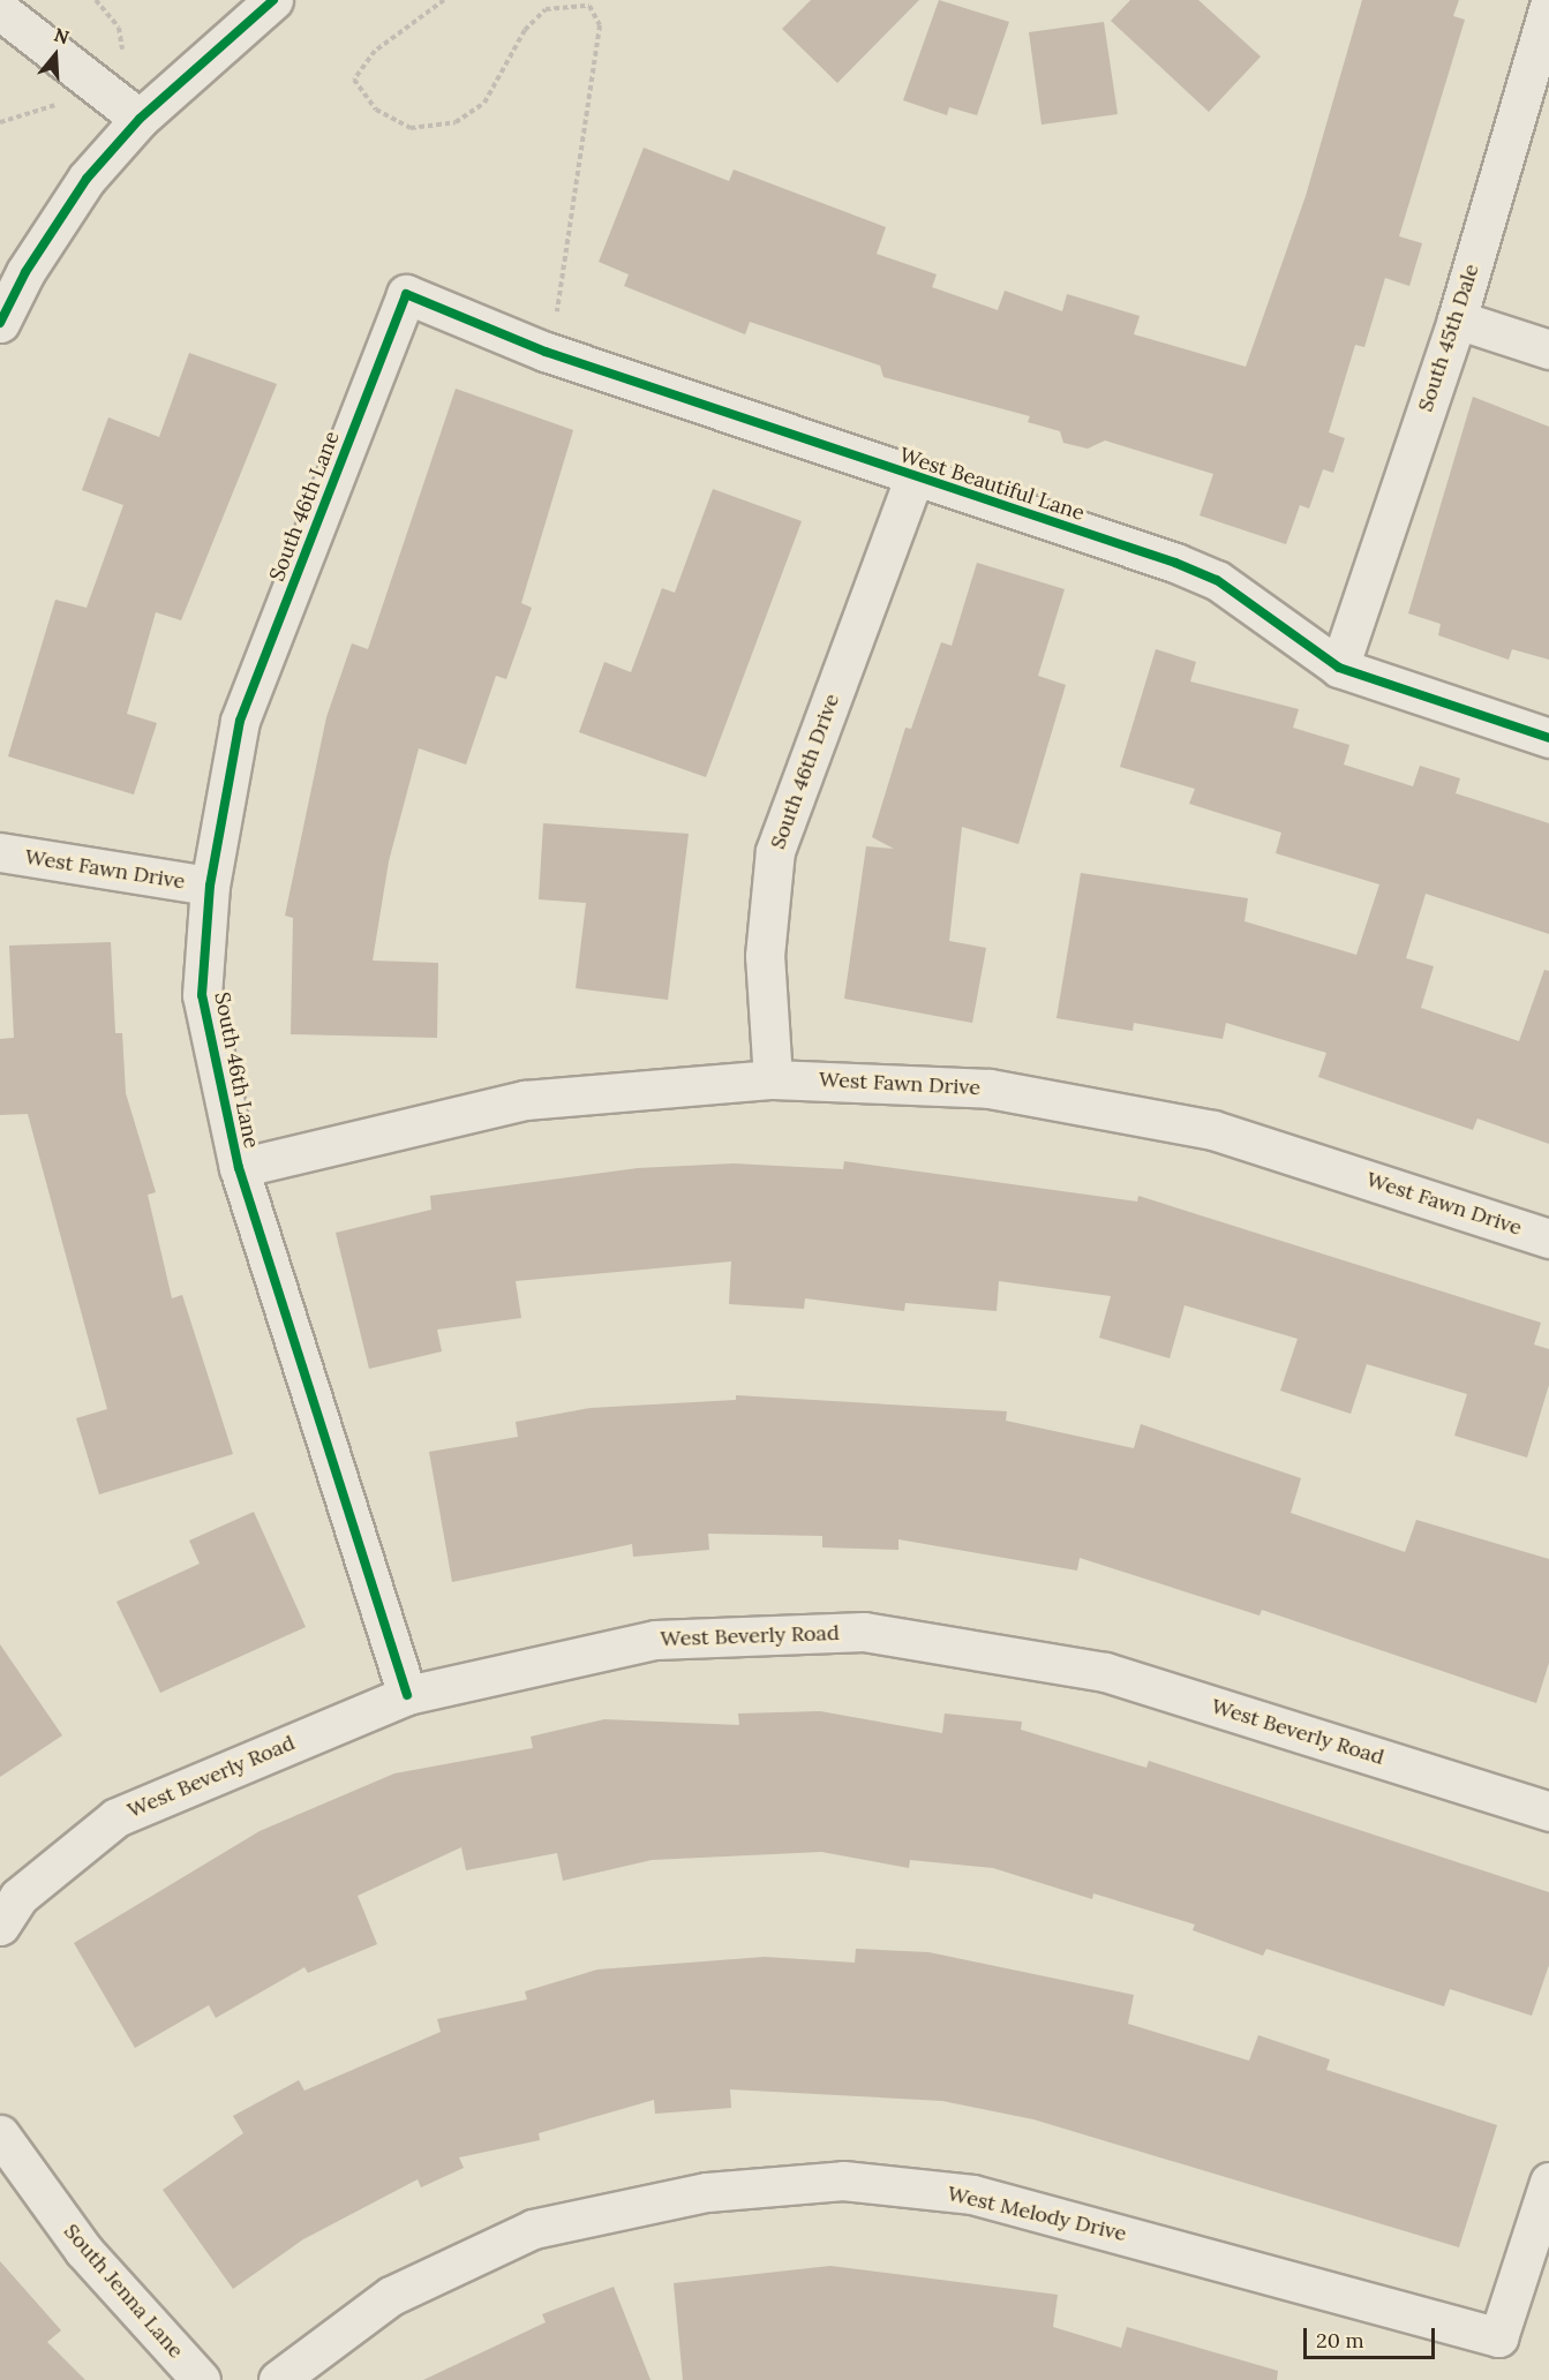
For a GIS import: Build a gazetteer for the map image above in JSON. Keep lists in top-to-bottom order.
{
  "streets": {
    "street": [
      "South 45th Dale",
      "West Beautiful Lane",
      "South 46th Lane",
      "South 46th Drive",
      "West Fawn Drive",
      "West Beverly Road",
      "West Melody Drive",
      "South Jenna Lane"
    ]
  },
  "crossings": [
    ["South 45th Dale", "West Beautiful Lane"],
    ["West Beautiful Lane", "South 46th Lane"],
    ["West Beautiful Lane", "South 46th Drive"],
    ["South 46th Lane", "West Fawn Drive"],
    ["South 46th Lane", "West Beverly Road"],
    ["South 46th Drive", "West Fawn Drive"]
  ],
  "scale_bar": "20 m",
  "north": "top"
}
